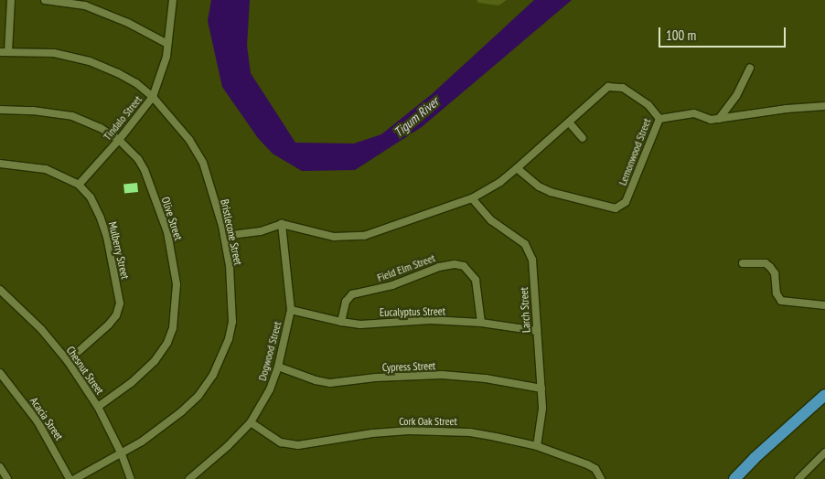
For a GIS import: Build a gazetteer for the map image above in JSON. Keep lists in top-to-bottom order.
{
  "streets": {
    "street": [
      "Tindalo Street",
      "Lemonwood Street",
      "Olive Street",
      "Bristlecone Street",
      "Mulberry Street",
      "Field Elm Street",
      "Larch Street",
      "Eucalyptus Street",
      "Dogwood Street",
      "Cypress Street",
      "Chesnut Street",
      "Acacia Street",
      "Cork Oak Street"
    ]
  },
  "crossings": [
    ["Tindalo Street", "Olive Street"],
    ["Tindalo Street", "Bristlecone Street"],
    ["Tindalo Street", "Mulberry Street"],
    ["Lemonwood Street", "Larch Street"],
    ["Lemonwood Street", "Dogwood Street"],
    ["Olive Street", "Chesnut Street"],
    ["Bristlecone Street", "Chesnut Street"],
    ["Mulberry Street", "Chesnut Street"],
    ["Field Elm Street", "Eucalyptus Street"],
    ["Larch Street", "Eucalyptus Street"],
    ["Larch Street", "Cypress Street"],
    ["Larch Street", "Cork Oak Street"],
    ["Eucalyptus Street", "Dogwood Street"],
    ["Dogwood Street", "Cypress Street"],
    ["Dogwood Street", "Cork Oak Street"]
  ],
  "water": ["Tigum River"],
  "scale_bar": "100 m"
}
